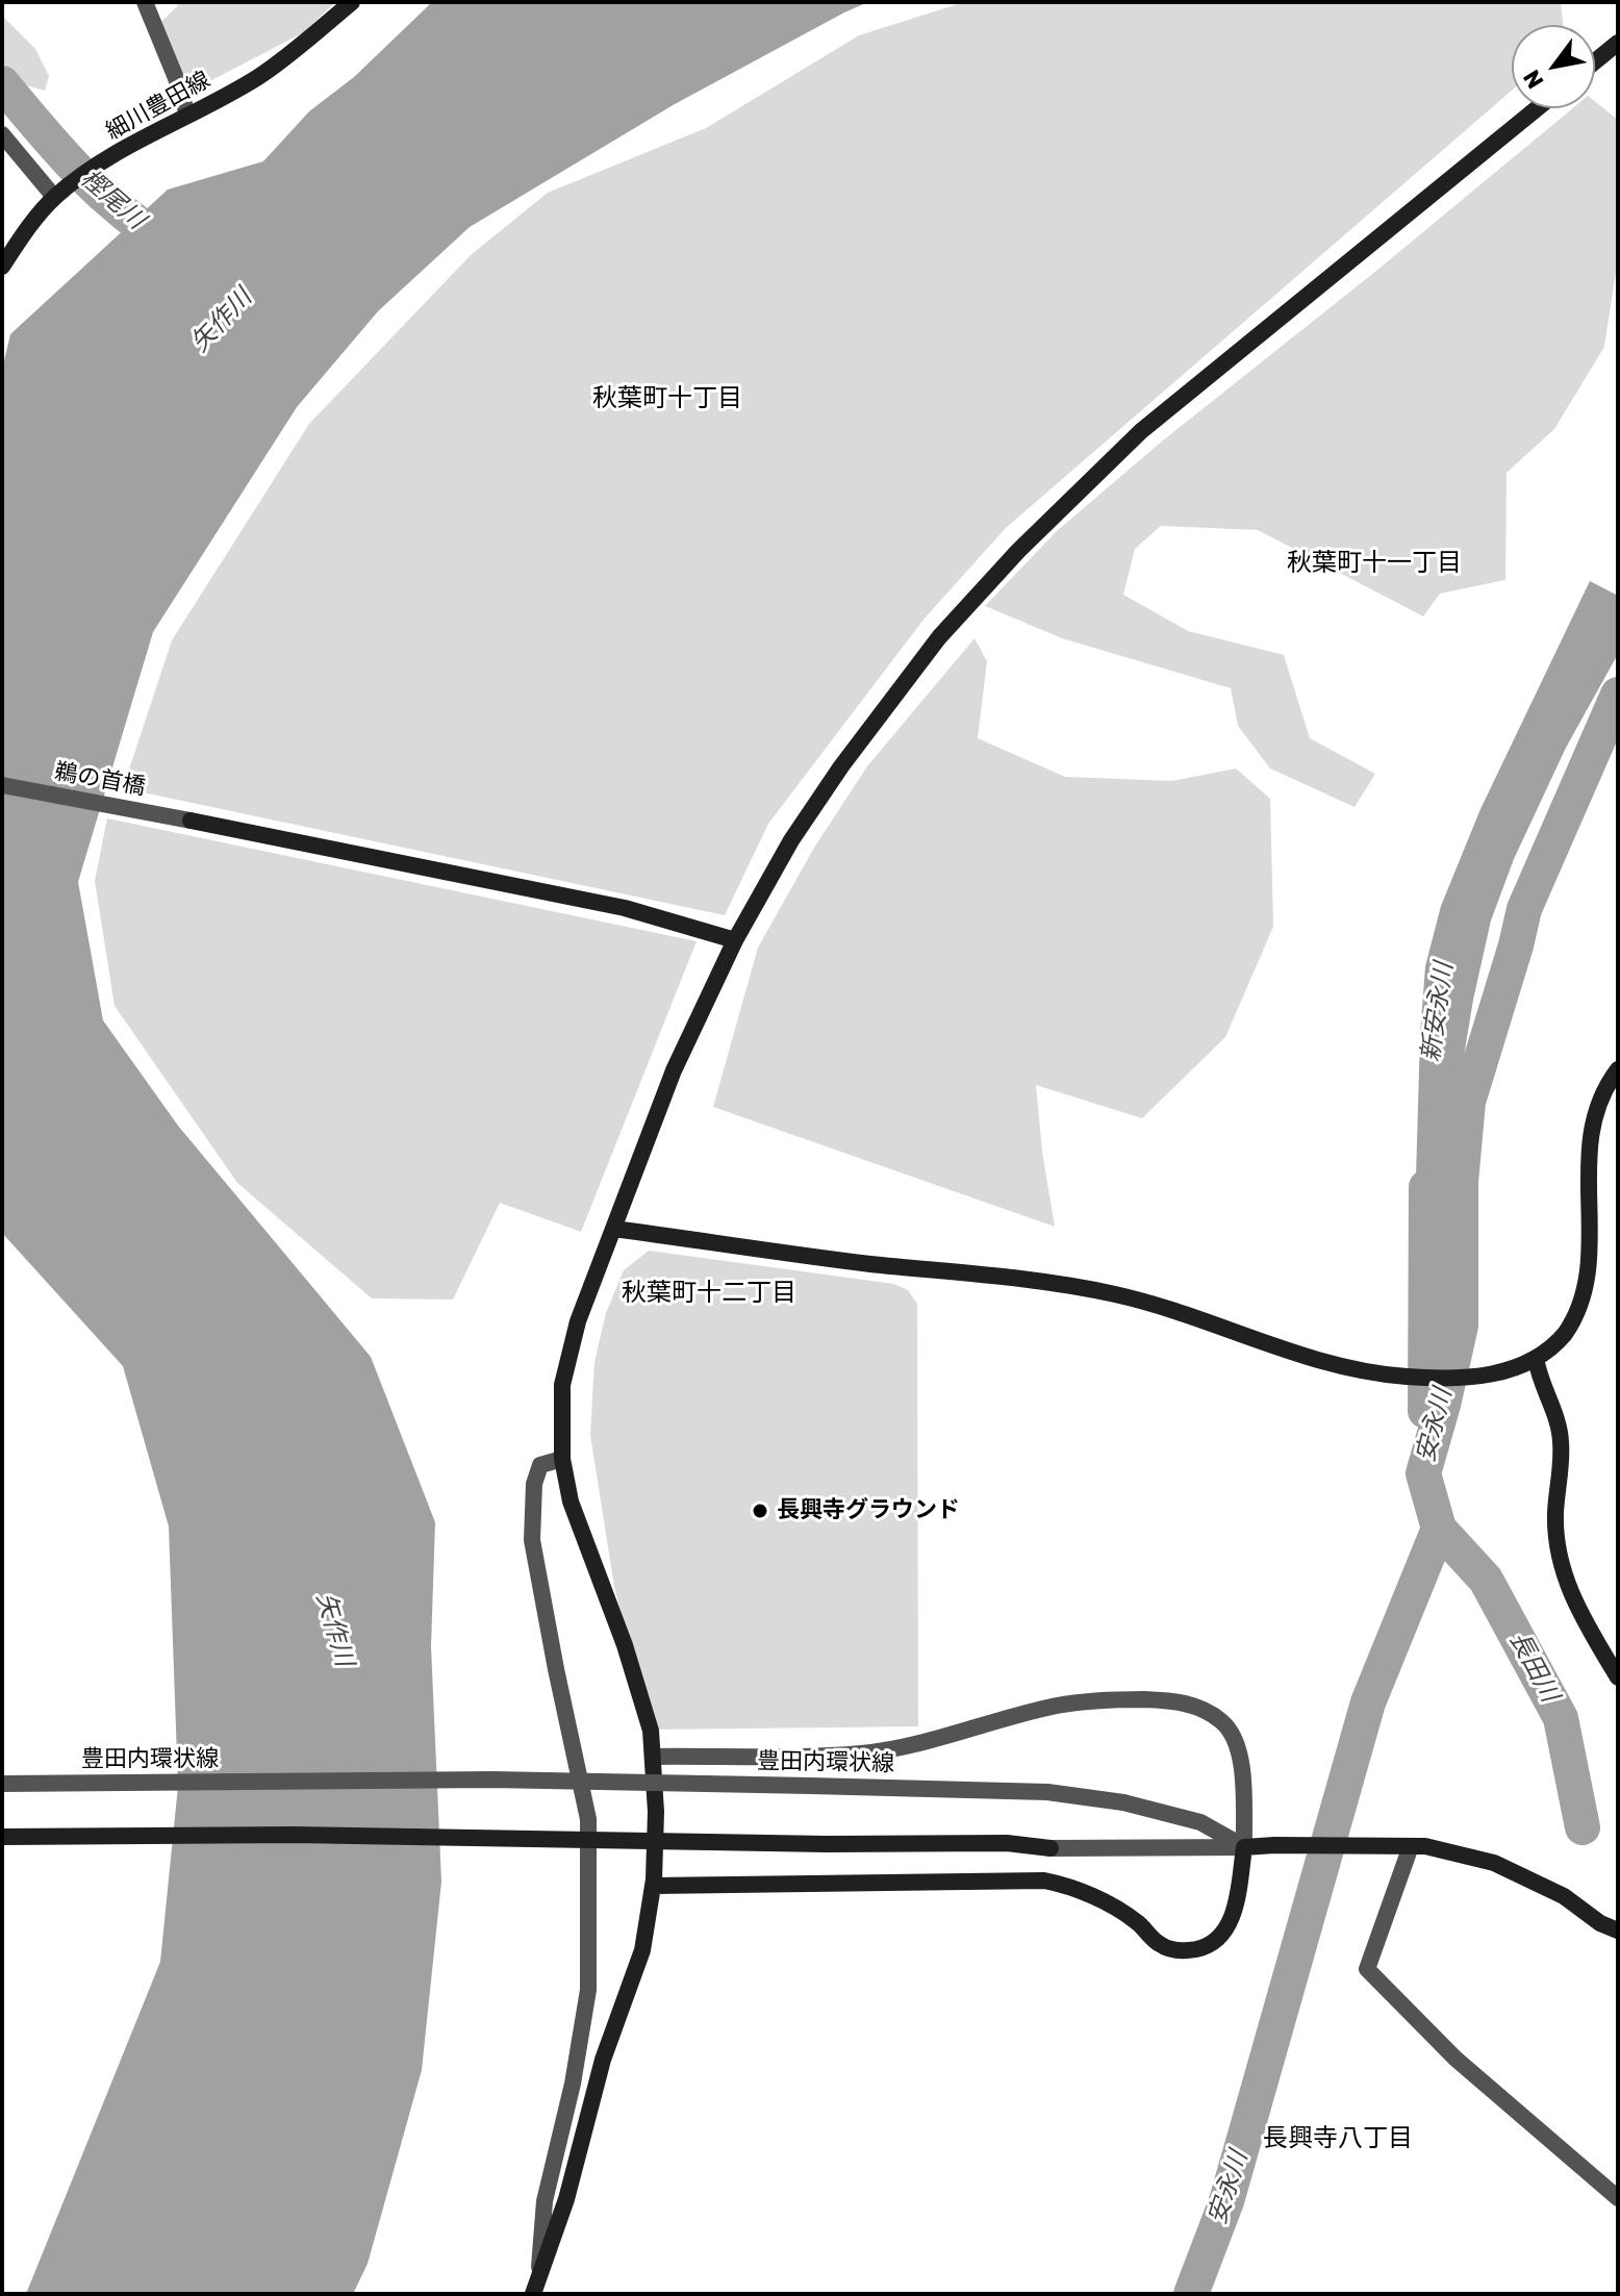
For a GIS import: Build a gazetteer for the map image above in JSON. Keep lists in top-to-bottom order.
{
  "streets": {
    "street": ["細川豊田線", "鵜の首橋", "豊田内環状線"]
  },
  "districts": [
    "秋葉町十丁目",
    "秋葉町十一丁目",
    "秋葉町十二丁目",
    "長興寺八丁目"
  ],
  "water": [
    "樫尾川",
    "矢作川",
    "新安永川",
    "安永川",
    "長田川"
  ],
  "places": ["長興寺グラウンド"],
  "north": "bottom left"
}
